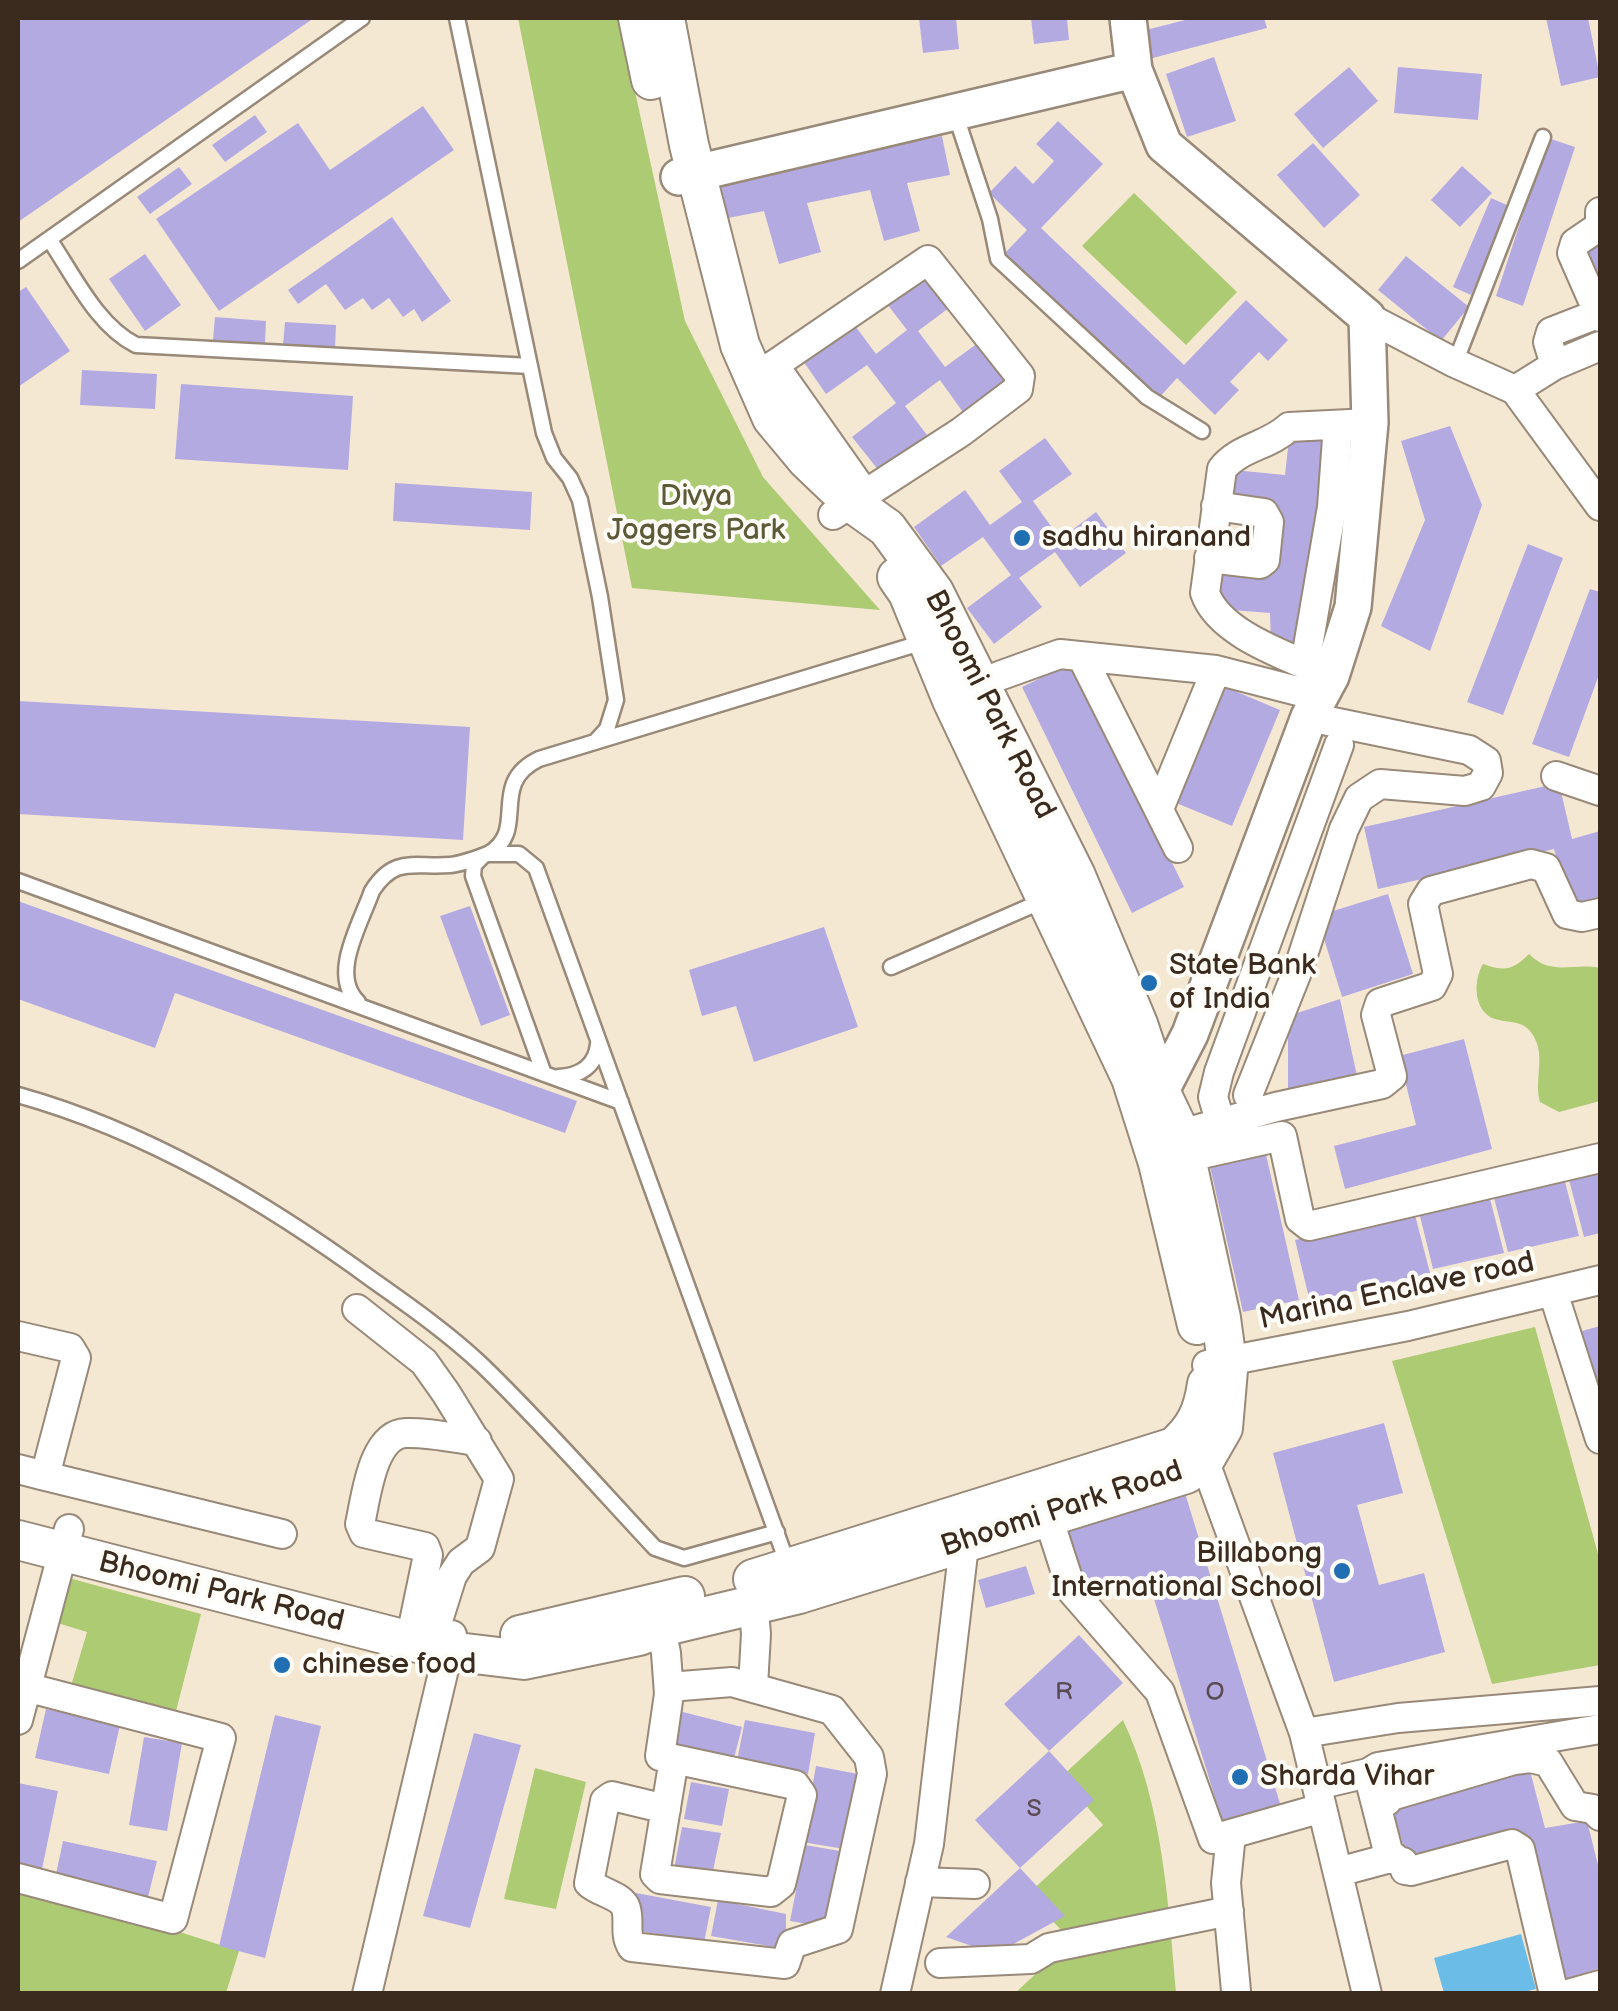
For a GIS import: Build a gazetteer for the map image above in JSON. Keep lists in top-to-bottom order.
{
  "streets": {
    "main road": ["Bhoomi Park Road"],
    "street": ["Marina Enclave road"]
  },
  "crossings": [
    ["Bhoomi Park Road", "Marina Enclave road"]
  ],
  "parks": ["Divya Joggers Park"],
  "places": [
    "sadhu hiranand",
    "State Bank of India",
    "Billabong International School",
    "chinese food",
    "Sharda Vihar"
  ],
  "house_numbers": ["R", "O", "S"]
}
